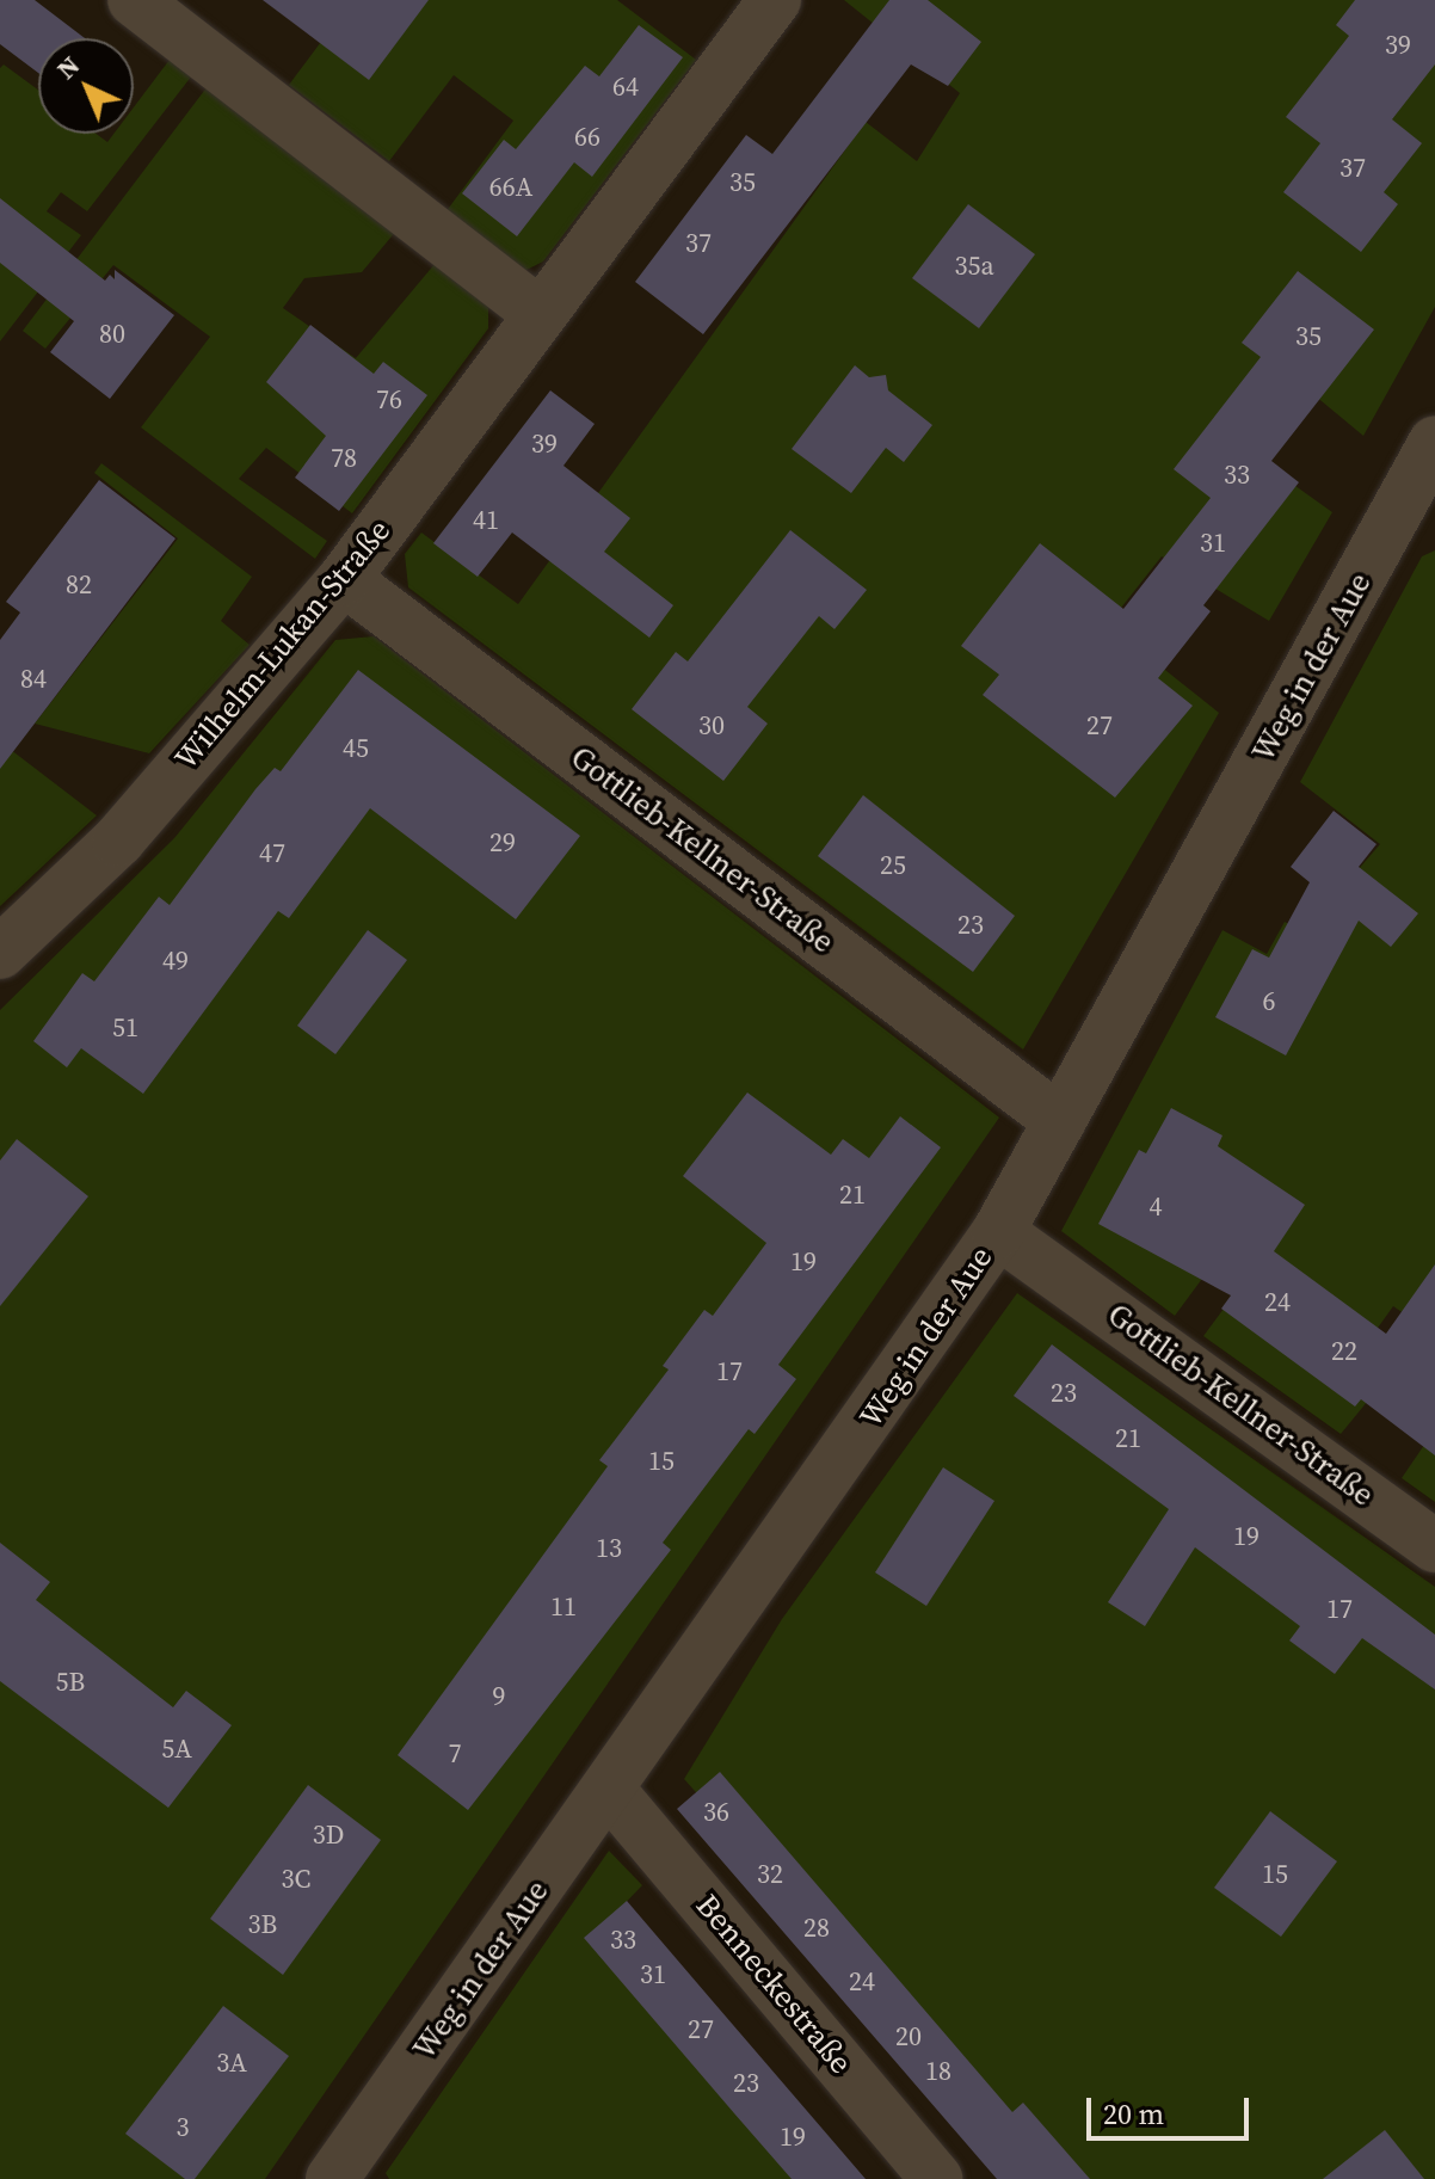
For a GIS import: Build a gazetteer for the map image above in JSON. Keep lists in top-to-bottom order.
{
  "streets": {
    "street": [
      "Wilhelm-Lukan-Straße",
      "Weg in der Aue",
      "Gottlieb-Kellner-Straße",
      "Benneckestraße"
    ]
  },
  "crossings": [
    ["Wilhelm-Lukan-Straße", "Gottlieb-Kellner-Straße"],
    ["Weg in der Aue", "Gottlieb-Kellner-Straße"],
    ["Weg in der Aue", "Benneckestraße"]
  ],
  "house_numbers": [
    "39",
    "64",
    "66",
    "37",
    "35",
    "66A",
    "37",
    "35a",
    "80",
    "35",
    "76",
    "39",
    "78",
    "33",
    "41",
    "31",
    "82",
    "84",
    "30",
    "27",
    "45",
    "29",
    "47",
    "25",
    "23",
    "49",
    "6",
    "51",
    "21",
    "4",
    "19",
    "24",
    "22",
    "17",
    "23",
    "21",
    "15",
    "19",
    "13",
    "11",
    "17",
    "5B",
    "9",
    "5A",
    "7",
    "36",
    "3D",
    "32",
    "15",
    "3C",
    "3B",
    "28",
    "33",
    "31",
    "24",
    "27",
    "20",
    "3A",
    "18",
    "23",
    "3",
    "19"
  ],
  "scale_bar": "20 m",
  "north": "top left"
}
